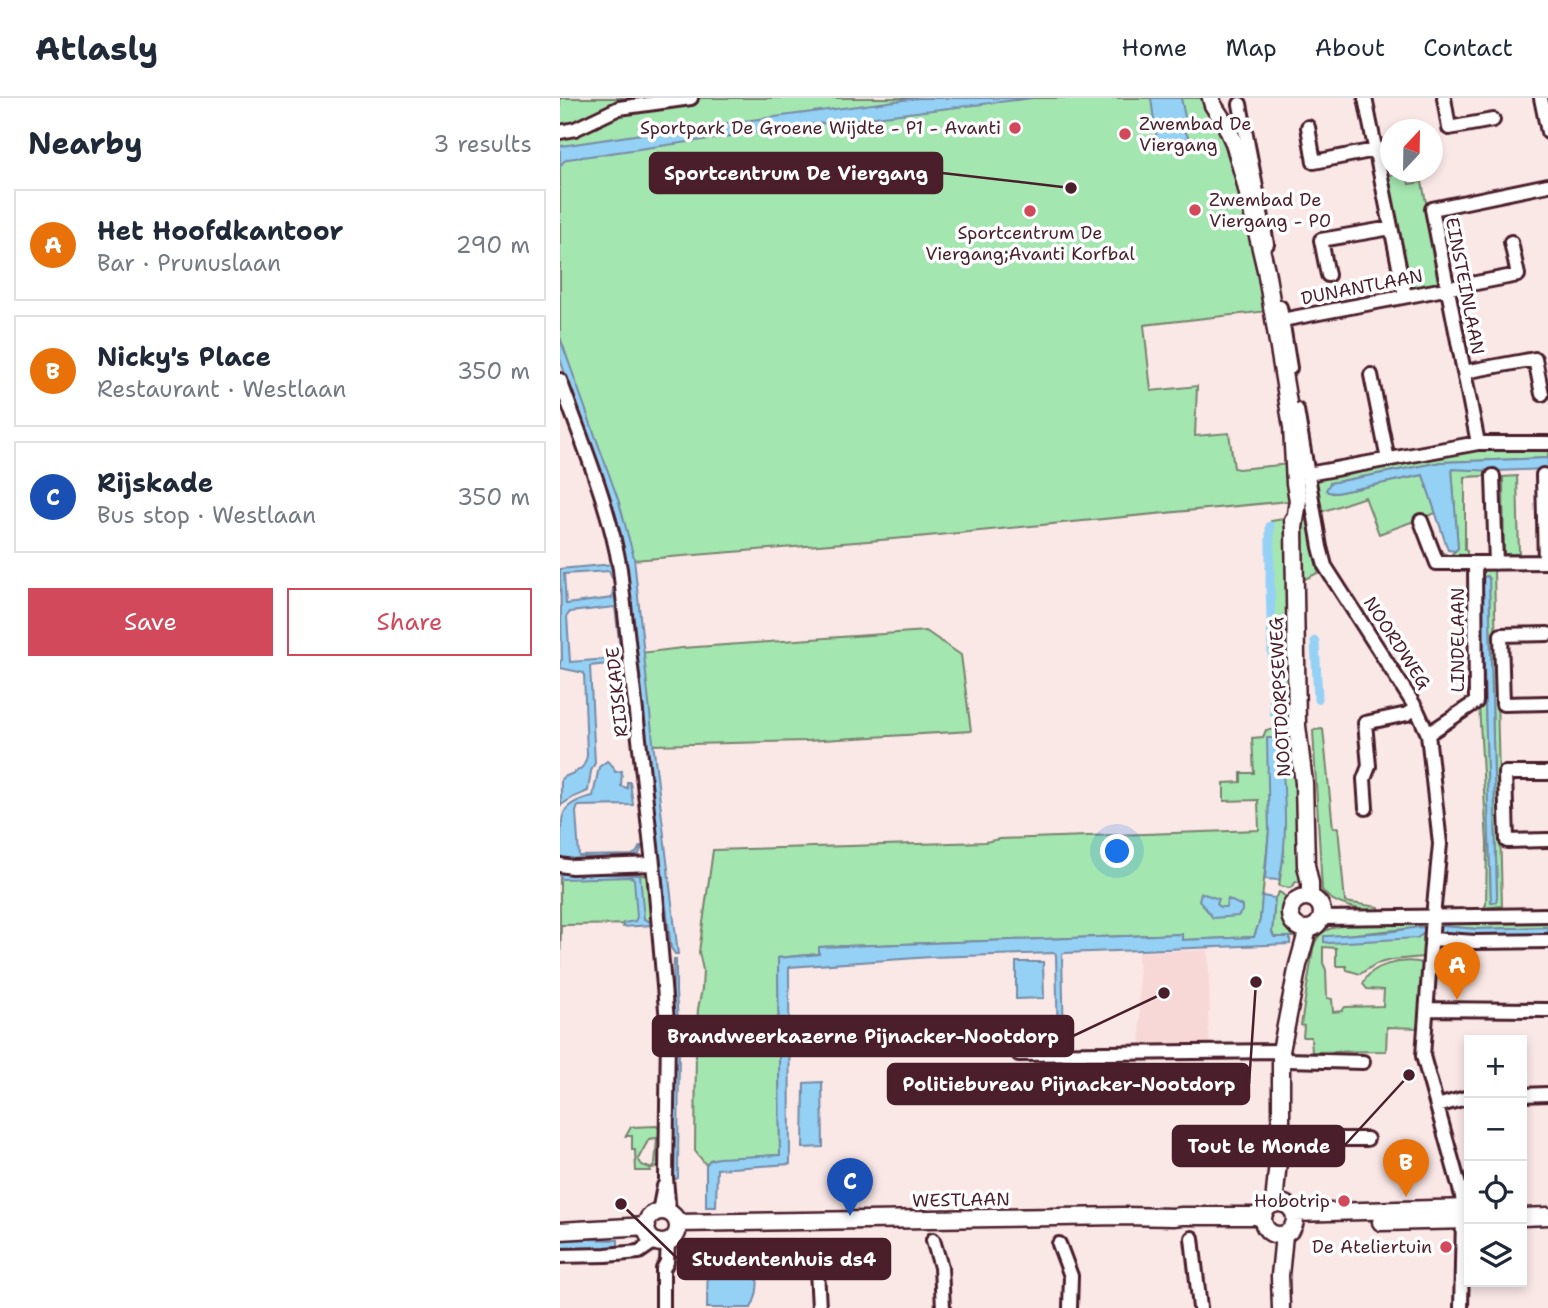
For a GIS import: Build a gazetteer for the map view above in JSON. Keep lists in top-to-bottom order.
{
  "streets": {
    "main road": ["NOORDWEG", "NOOTDORPSEWEG", "WESTLAAN"],
    "street": [
      "EINSTEINLAAN",
      "DUNANTLAAN",
      "LINDELAAN",
      "RIJSKADE"
    ]
  },
  "crossings": [
    ["EINSTEINLAAN", "DUNANTLAAN"],
    ["DUNANTLAAN", "NOORDWEG"],
    ["LINDELAAN", "NOORDWEG"],
    ["NOORDWEG", "NOOTDORPSEWEG"],
    ["RIJSKADE", "WESTLAAN"]
  ],
  "places": [
    "Sportpark De Groene Wijdte - P1 - Avanti",
    "Zwembad De Viergang",
    "Sportcentrum De Viergang",
    "Zwembad De Viergang - P0",
    "Sportcentrum De Viergang;Avanti Korfbal",
    "Politiebureau Pijnacker-Nootdorp",
    "Brandweerkazerne Pijnacker-Nootdorp",
    "Tout le Monde",
    "Hobotrip",
    "Studentenhuis ds4",
    "De Ateliertuin"
  ],
  "north": "top",
  "page": {
    "header": "Atlasly",
    "nav": [
      "Home",
      "Map",
      "About",
      "Contact"
    ],
    "heading": ["Nearby", "3 results"],
    "list": [
      {
        "mark": "A",
        "name": "Het Hoofdkantoor",
        "note": "Bar · Prunuslaan",
        "value": "290 m"
      },
      {
        "mark": "B",
        "name": "Nicky's Place",
        "note": "Restaurant · Westlaan",
        "value": "350 m"
      },
      {
        "mark": "C",
        "name": "Rijskade",
        "note": "Bus stop · Westlaan",
        "value": "350 m"
      }
    ],
    "buttons": ["Save", "Share"],
    "pins": ["A", "B", "C"],
    "map_buttons": ["+", "−"]
  }
}
